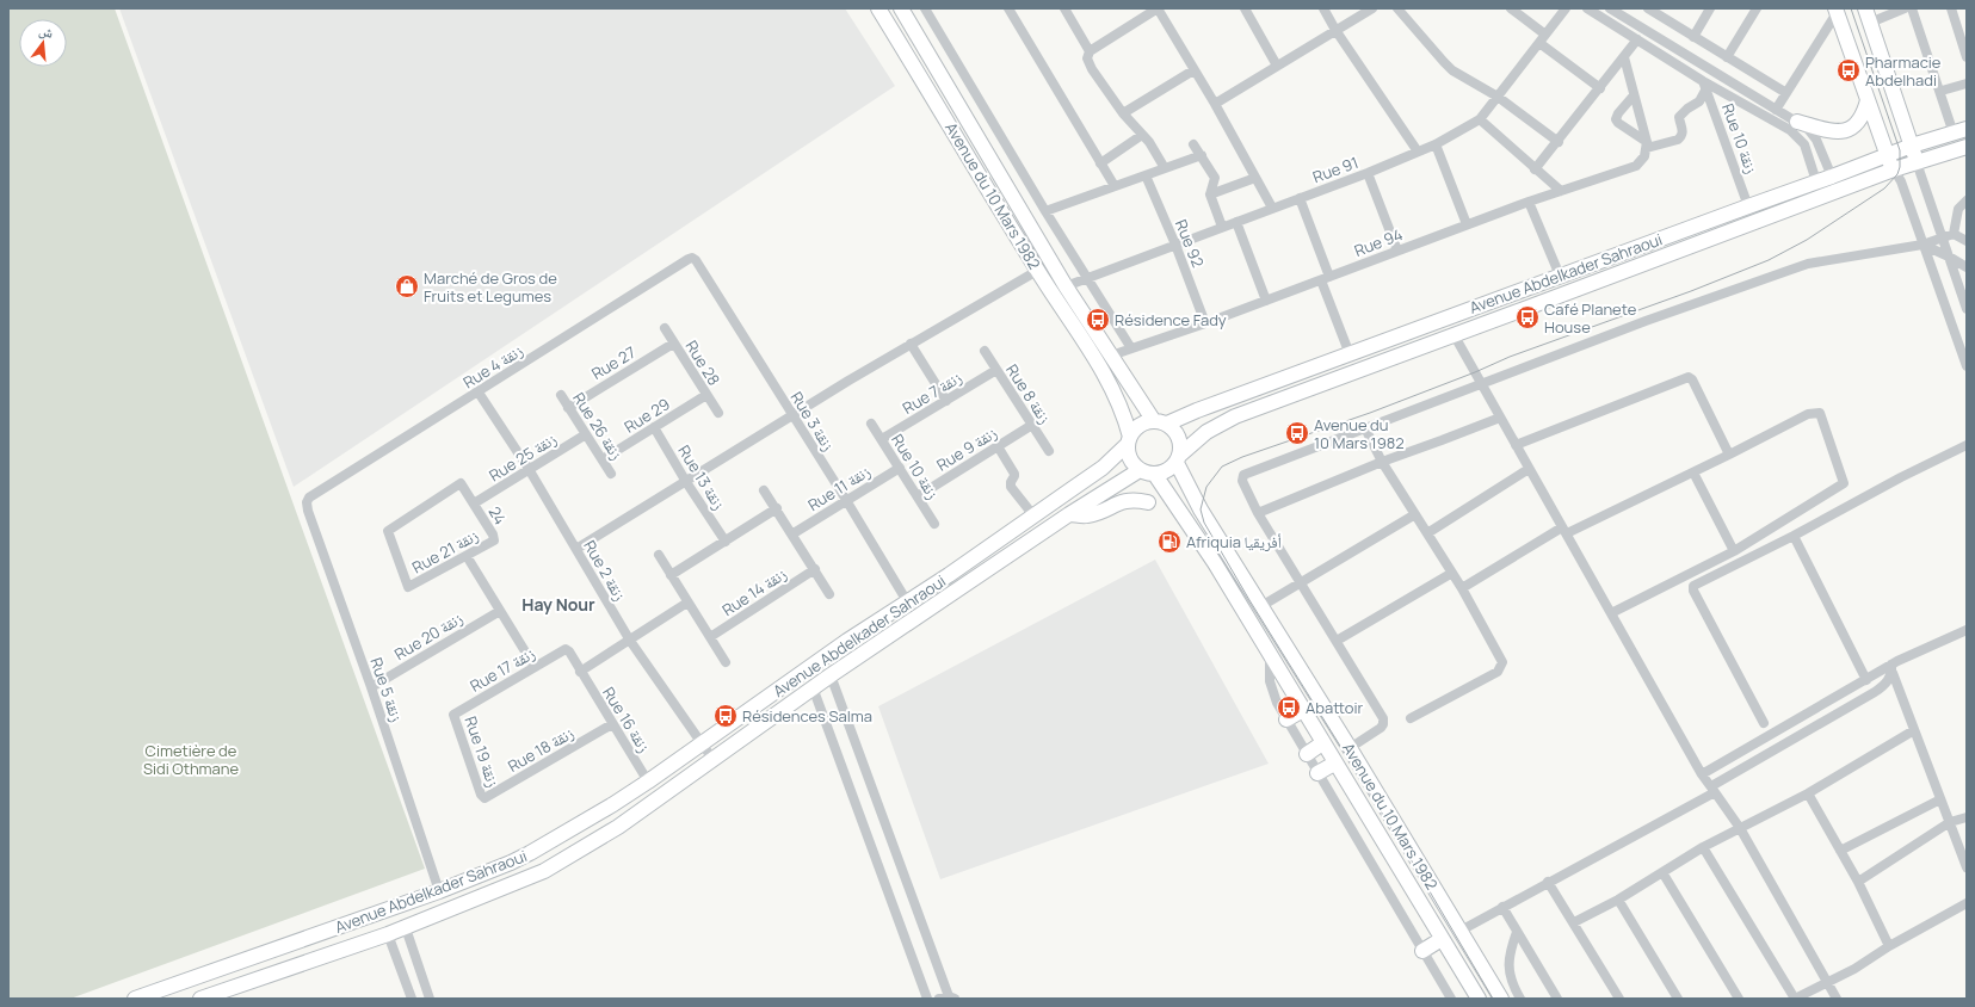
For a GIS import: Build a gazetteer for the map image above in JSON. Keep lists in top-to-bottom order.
{
  "streets": {
    "main road": ["Avenue du 10 Mars 1982", "Avenue Abdelkader Sahraoui"],
    "street": [
      "Rue 10 زنقة",
      "Rue 91",
      "Rue 94",
      "Rue 92",
      "Rue 27",
      "Rue 28",
      "Rue 4 زنقة",
      "Rue 7 زنقة",
      "Rue 8 زنقة",
      "Rue 29",
      "Rue 3 زنقة",
      "Rue 26 زنقة",
      "Rue 9 زنقة",
      "Rue 25 زنقة",
      "Rue 13 زنقة",
      "Rue 11 زنقة",
      "24",
      "Rue 21 زنقة",
      "Rue 2 زنقة",
      "Rue 14 زنقة",
      "Rue 20 زنقة",
      "Rue 17 زنقة",
      "Rue 5 زنقة",
      "Rue 16 زنقة",
      "Rue 18 زنقة",
      "Rue 19 زنقة"
    ]
  },
  "crossings": [
    ["Rue 10 زنقة", "Avenue Abdelkader Sahraoui"],
    ["Rue 10 زنقة", "Rue 7 زنقة"],
    ["Rue 10 زنقة", "Rue 9 زنقة"],
    ["Rue 10 زنقة", "Rue 11 زنقة"],
    ["Rue 91", "Avenue du 10 Mars 1982"],
    ["Rue 91", "Rue 92"],
    ["Avenue du 10 Mars 1982", "Rue 94"],
    ["Avenue du 10 Mars 1982", "Avenue Abdelkader Sahraoui"],
    ["Rue 94", "Rue 92"],
    ["Avenue Abdelkader Sahraoui", "Rue 3 زنقة"],
    ["Avenue Abdelkader Sahraoui", "Rue 2 زنقة"],
    ["Avenue Abdelkader Sahraoui", "Rue 5 زنقة"],
    ["Avenue Abdelkader Sahraoui", "Rue 16 زنقة"],
    ["Rue 27", "Rue 28"],
    ["Rue 27", "Rue 26 زنقة"],
    ["Rue 28", "Rue 29"],
    ["Rue 4 زنقة", "Rue 3 زنقة"],
    ["Rue 4 زنقة", "Rue 2 زنقة"],
    ["Rue 4 زنقة", "Rue 5 زنقة"],
    ["Rue 7 زنقة", "Rue 8 زنقة"],
    ["Rue 8 زنقة", "Rue 9 زنقة"],
    ["Rue 29", "Rue 26 زنقة"],
    ["Rue 29", "Rue 13 زنقة"],
    ["Rue 3 زنقة", "Rue 11 زنقة"],
    ["Rue 26 زنقة", "Rue 25 زنقة"],
    ["Rue 25 زنقة", "24"],
    ["Rue 25 زنقة", "Rue 2 زنقة"],
    ["24", "Rue 21 زنقة"],
    ["Rue 20 زنقة", "Rue 5 زنقة"],
    ["Rue 17 زنقة", "Rue 16 زنقة"],
    ["Rue 17 زنقة", "Rue 19 زنقة"],
    ["Rue 16 زنقة", "Rue 18 زنقة"],
    ["Rue 18 زنقة", "Rue 19 زنقة"]
  ],
  "districts": ["Hay Nour"],
  "parks": ["Cimetière de Sidi Othmane"],
  "places": {
    "bus stop": [
      "Pharmacie Abdelhadi",
      "Café Planete House",
      "Résidence Fady",
      "Avenue du 10 Mars 1982",
      "Abattoir",
      "Résidences Salma"
    ],
    "shop": ["Marché de Gros de Fruits et Legumes"],
    "fuel station": ["Afriquia أفريقيا"]
  },
  "north": "top"
}
